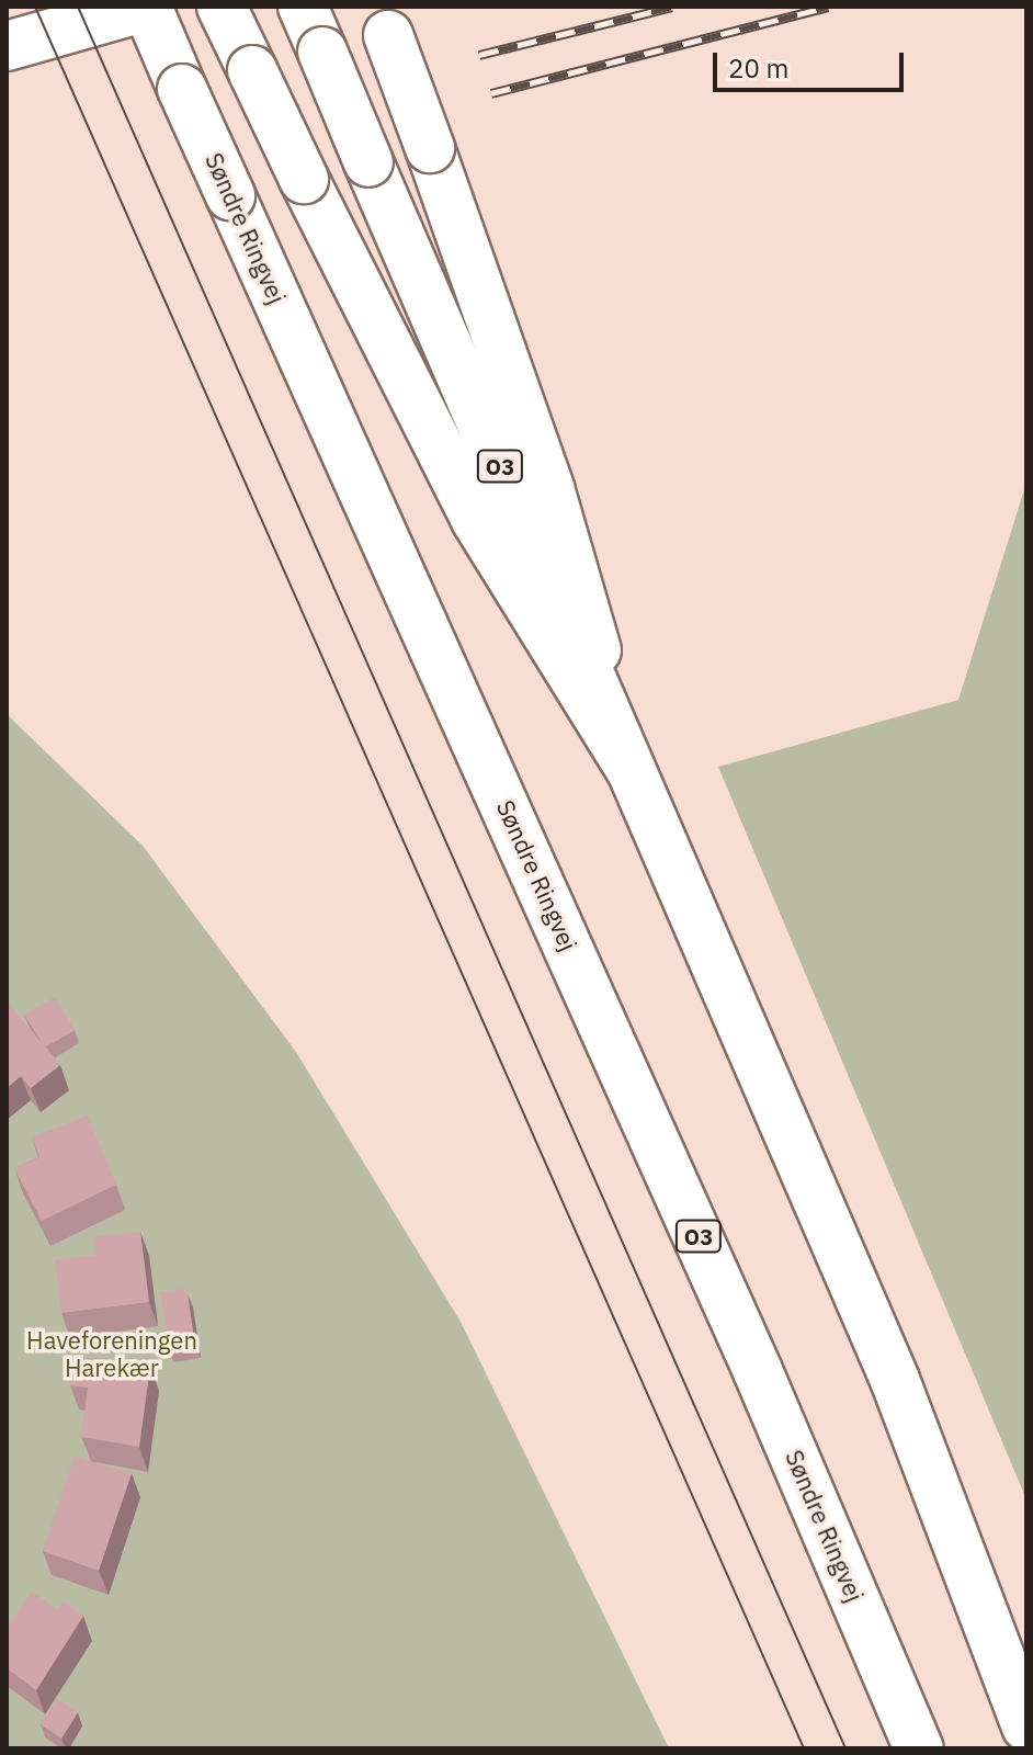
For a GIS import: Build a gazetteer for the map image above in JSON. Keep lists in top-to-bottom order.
{
  "streets": {
    "main road": ["Søndre Ringvej", "O3"]
  },
  "parks": ["Haveforeningen Harekær"],
  "scale_bar": "20 m"
}
